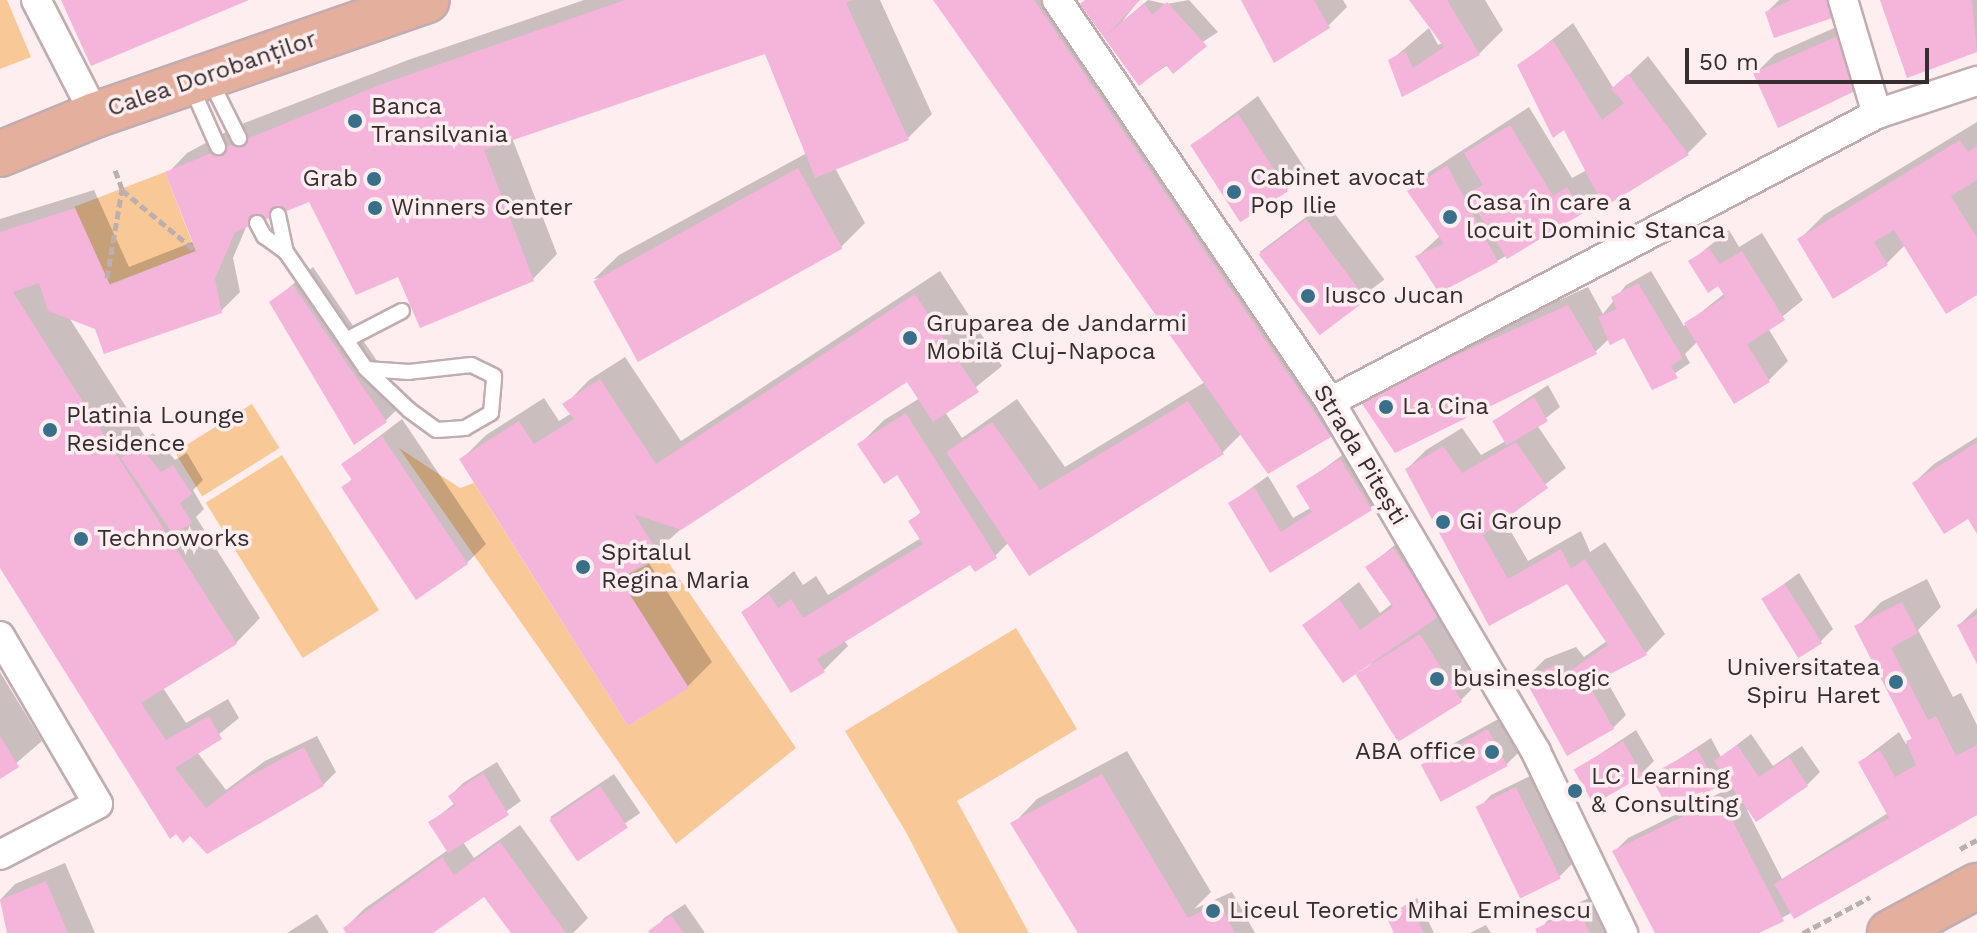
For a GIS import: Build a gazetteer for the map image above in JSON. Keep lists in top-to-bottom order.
{
  "streets": {
    "main road": ["Calea Dorobanților"],
    "street": ["Strada Pitești"]
  },
  "places": [
    "Banca Transilvania",
    "Grab",
    "Cabinet avocat Pop Ilie",
    "Winners Center",
    "Casa în care a locuit Dominic Stanca",
    "Iusco Jucan",
    "Gruparea de Jandarmi Mobilă Cluj-Napoca",
    "La Cina",
    "Platinia Lounge Residence",
    "Gi Group",
    "Technoworks",
    "Spitalul Regina Maria",
    "businesslogic",
    "Universitatea Spiru Haret",
    "ABA office",
    "LC Learning & Consulting",
    "Liceul Teoretic Mihai Eminescu"
  ],
  "scale_bar": "50 m"
}
